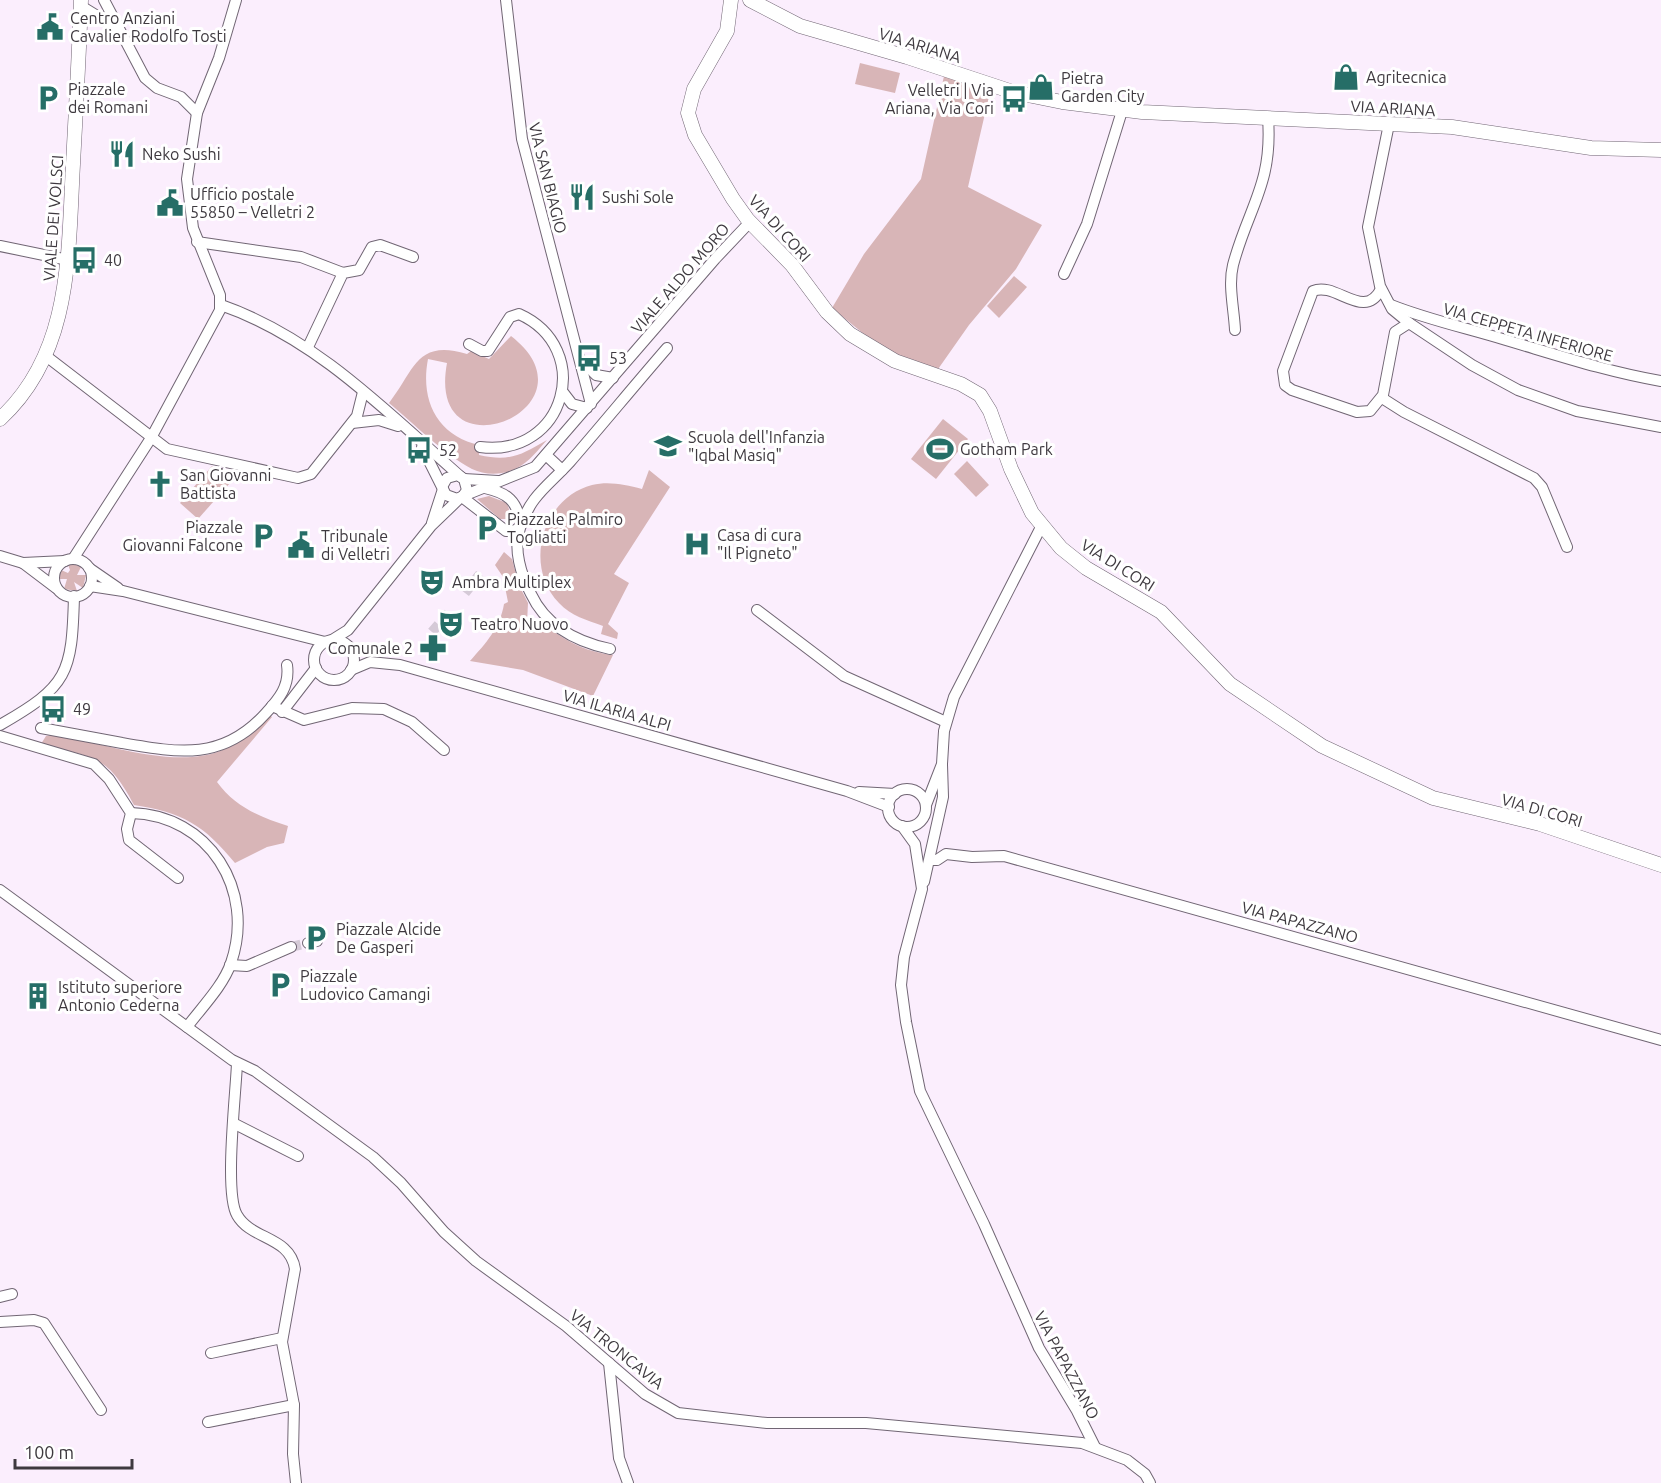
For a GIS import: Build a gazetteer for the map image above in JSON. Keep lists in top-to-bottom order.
{
  "streets": {
    "main road": ["VIA ARIANA", "VIALE DEI VOLSCI", "VIA DI CORI"],
    "street": [
      "VIA SAN BIAGIO",
      "VIALE ALDO MORO",
      "VIA CEPPETA INFERIORE",
      "VIA ILARIA ALPI",
      "VIA PAPAZZANO",
      "VIA TRONCAVIA"
    ]
  },
  "crossings": [
    ["VIA ARIANA", "VIA CEPPETA INFERIORE"],
    ["VIA SAN BIAGIO", "VIALE ALDO MORO"],
    ["VIA DI CORI", "VIALE ALDO MORO"],
    ["VIA DI CORI", "VIA PAPAZZANO"],
    ["VIA ILARIA ALPI", "VIA PAPAZZANO"],
    ["VIA PAPAZZANO", "VIA TRONCAVIA"]
  ],
  "places": {
    "public building": ["Centro Anziani Cavalier Rodolfo Tosti", "Ufficio postale 55850 – Velletri 2", "Tribunale di Velletri"],
    "shop": ["Agritecnica", "Pietra Garden City"],
    "parking": [
      "Piazzale dei Romani",
      "Piazzale Palmiro Togliatti",
      "Piazzale Giovanni Falcone",
      "Piazzale Alcide De Gasperi",
      "Piazzale Ludovico Camangi"
    ],
    "bus stop": [
      "Velletri | Via Ariana, Via Cori",
      "40",
      "53",
      "52",
      "49"
    ],
    "restaurant": ["Neko Sushi", "Sushi Sole"],
    "school or university": ["Scuola dell'Infanzia \"Iqbal Masiq\""],
    "sports": ["Gotham Park"],
    "church": ["San Giovanni Battista"],
    "hospital": ["Casa di cura \"Il Pigneto\""],
    "theatre": ["Ambra Multiplex", "Teatro Nuovo"],
    "pharmacy": ["Comunale 2"],
    "building": ["Istituto superiore Antonio Cederna"]
  },
  "scale_bar": "100 m"
}
